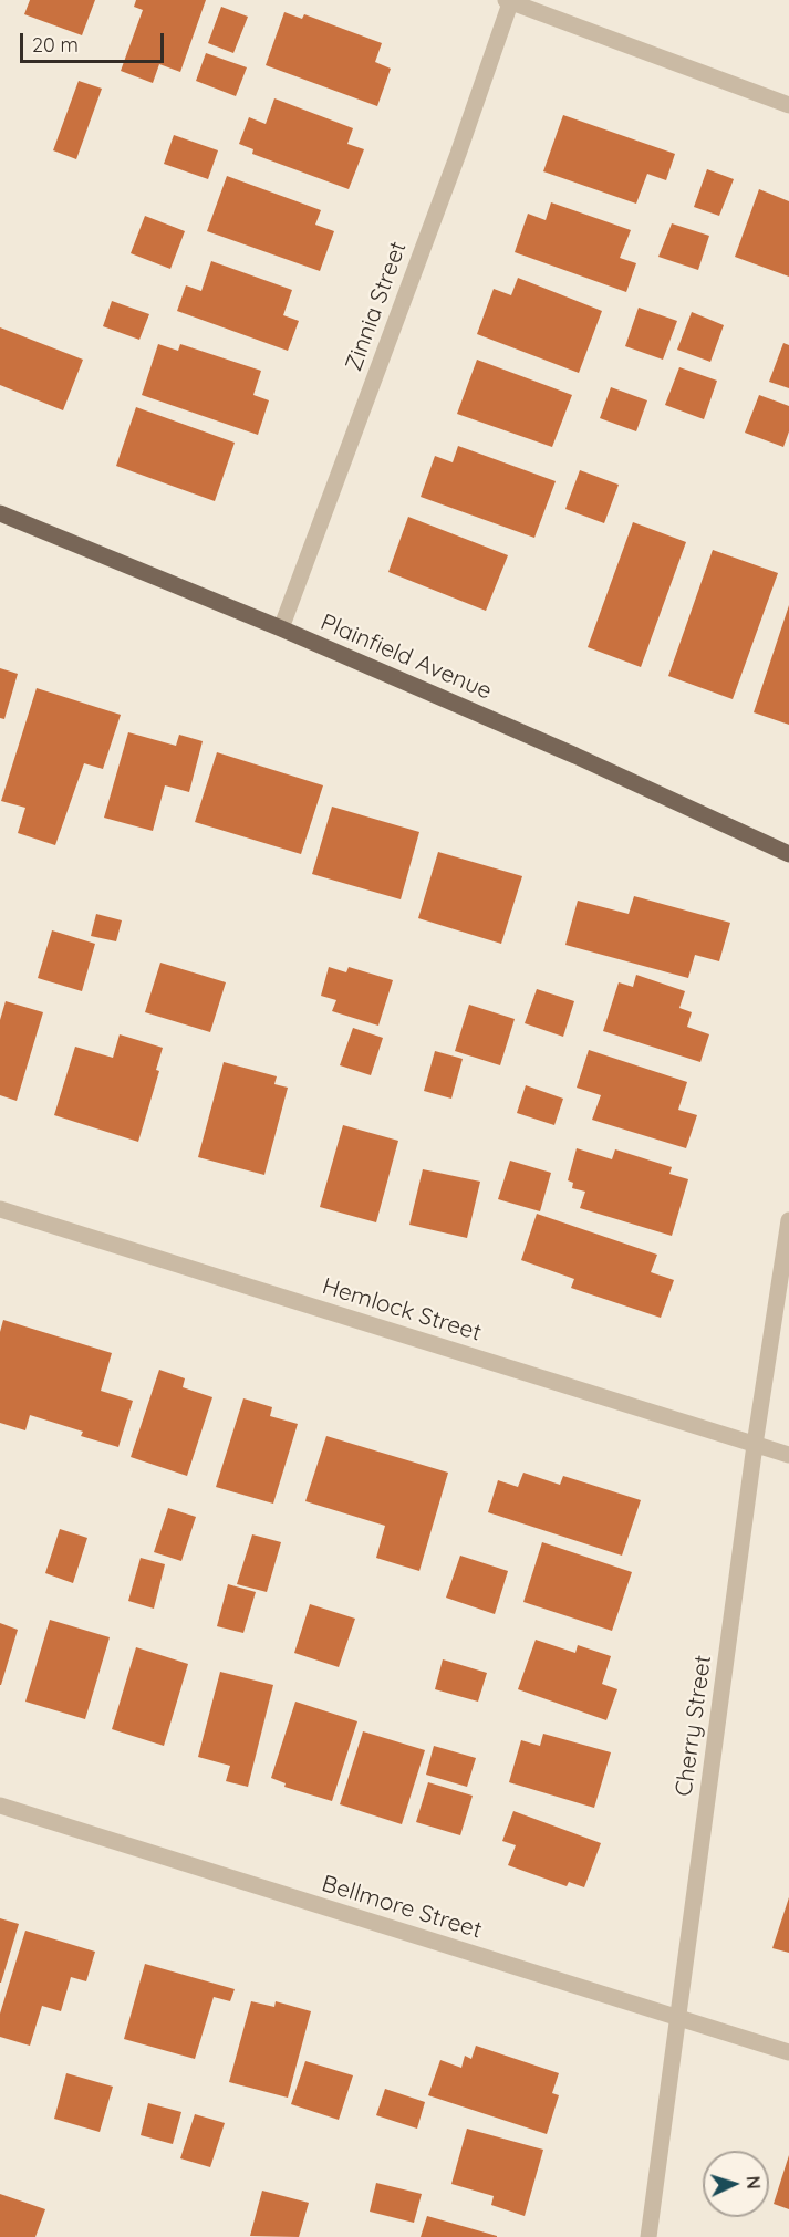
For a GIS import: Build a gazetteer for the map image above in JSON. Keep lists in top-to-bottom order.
{
  "streets": {
    "main road": ["Plainfield Avenue"],
    "street": [
      "Zinnia Street",
      "Hemlock Street",
      "Cherry Street",
      "Bellmore Street"
    ]
  },
  "crossings": [
    ["Zinnia Street", "Plainfield Avenue"],
    ["Hemlock Street", "Cherry Street"],
    ["Cherry Street", "Bellmore Street"]
  ],
  "scale_bar": "20 m",
  "north": "right"
}
